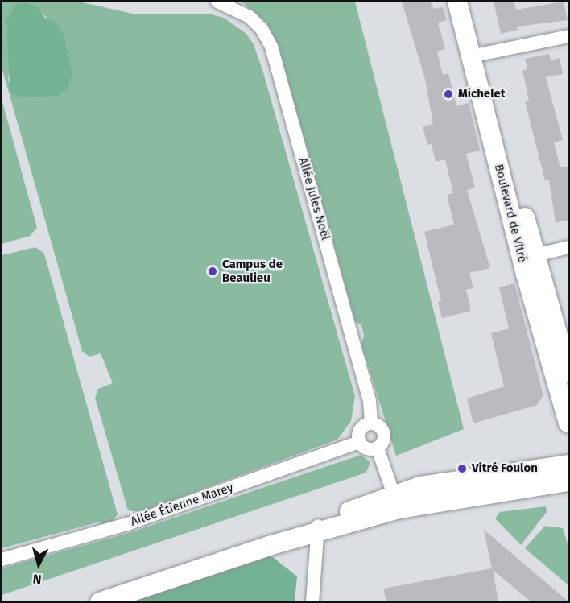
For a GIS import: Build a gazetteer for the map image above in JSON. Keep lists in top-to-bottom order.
{
  "streets": {
    "main road": ["Boulevard de Vitré"],
    "street": ["Allée Jules Noël", "Allée Étienne Marey"]
  },
  "crossings": [
    ["Allée Jules Noël", "Allée Étienne Marey"]
  ],
  "places": ["Michelet", "Campus de Beaulieu", "Vitré Foulon"],
  "north": "bottom"
}
